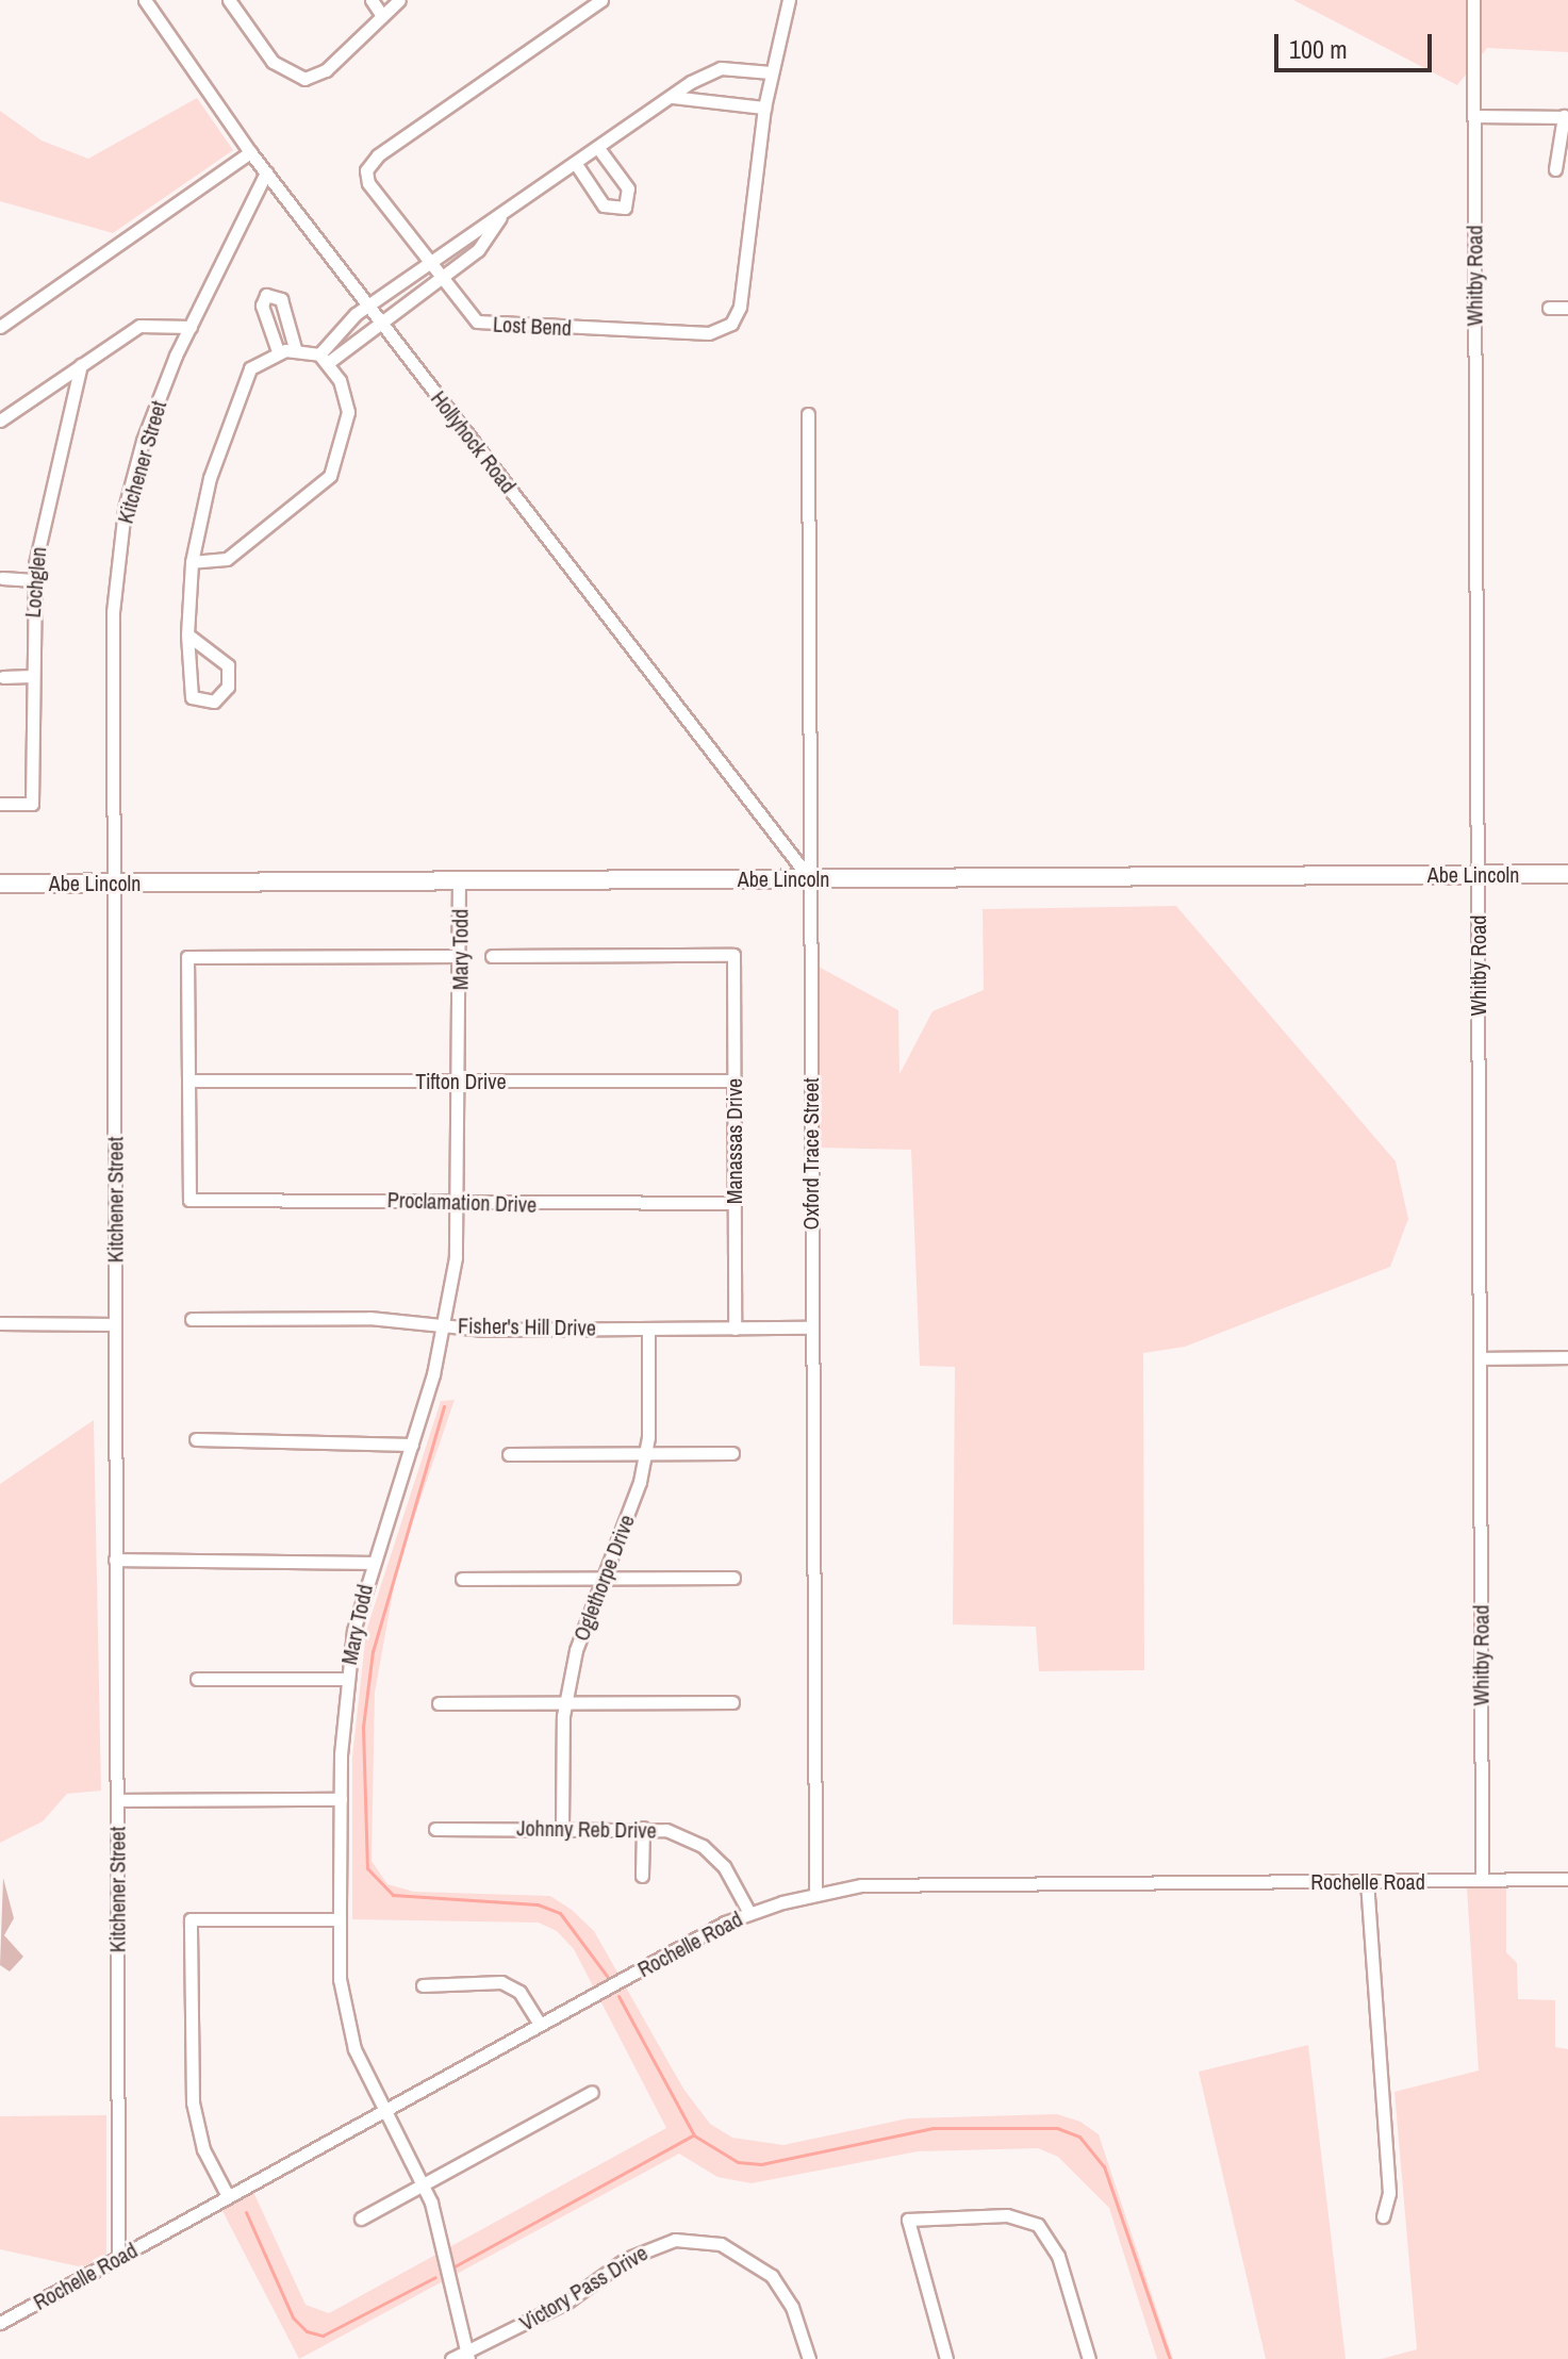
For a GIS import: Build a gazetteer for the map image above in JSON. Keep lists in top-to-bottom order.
{
  "streets": {
    "street": [
      "Whitby Road",
      "Lost Bend",
      "Hollyhock Road",
      "Kitchener Street",
      "Lochglen",
      "Abe Lincoln",
      "Mary Todd",
      "Tifton Drive",
      "Manassas Drive",
      "Oxford Trace Street",
      "Proclamation Drive",
      "Fisher's Hill Drive",
      "Oglethorpe Drive",
      "Johnny Reb Drive",
      "Rochelle Road",
      "Victory Pass Drive"
    ]
  },
  "crossings": [
    ["Whitby Road", "Abe Lincoln"],
    ["Whitby Road", "Rochelle Road"],
    ["Hollyhock Road", "Kitchener Street"],
    ["Hollyhock Road", "Abe Lincoln"],
    ["Hollyhock Road", "Oxford Trace Street"],
    ["Kitchener Street", "Abe Lincoln"],
    ["Kitchener Street", "Rochelle Road"],
    ["Abe Lincoln", "Mary Todd"],
    ["Abe Lincoln", "Oxford Trace Street"],
    ["Mary Todd", "Tifton Drive"],
    ["Mary Todd", "Proclamation Drive"],
    ["Mary Todd", "Fisher's Hill Drive"],
    ["Mary Todd", "Rochelle Road"],
    ["Mary Todd", "Victory Pass Drive"],
    ["Tifton Drive", "Manassas Drive"],
    ["Tifton Drive", "Proclamation Drive"],
    ["Manassas Drive", "Proclamation Drive"],
    ["Manassas Drive", "Fisher's Hill Drive"],
    ["Oxford Trace Street", "Fisher's Hill Drive"],
    ["Oxford Trace Street", "Rochelle Road"],
    ["Fisher's Hill Drive", "Oglethorpe Drive"],
    ["Oglethorpe Drive", "Johnny Reb Drive"],
    ["Johnny Reb Drive", "Rochelle Road"]
  ],
  "scale_bar": "100 m"
}
